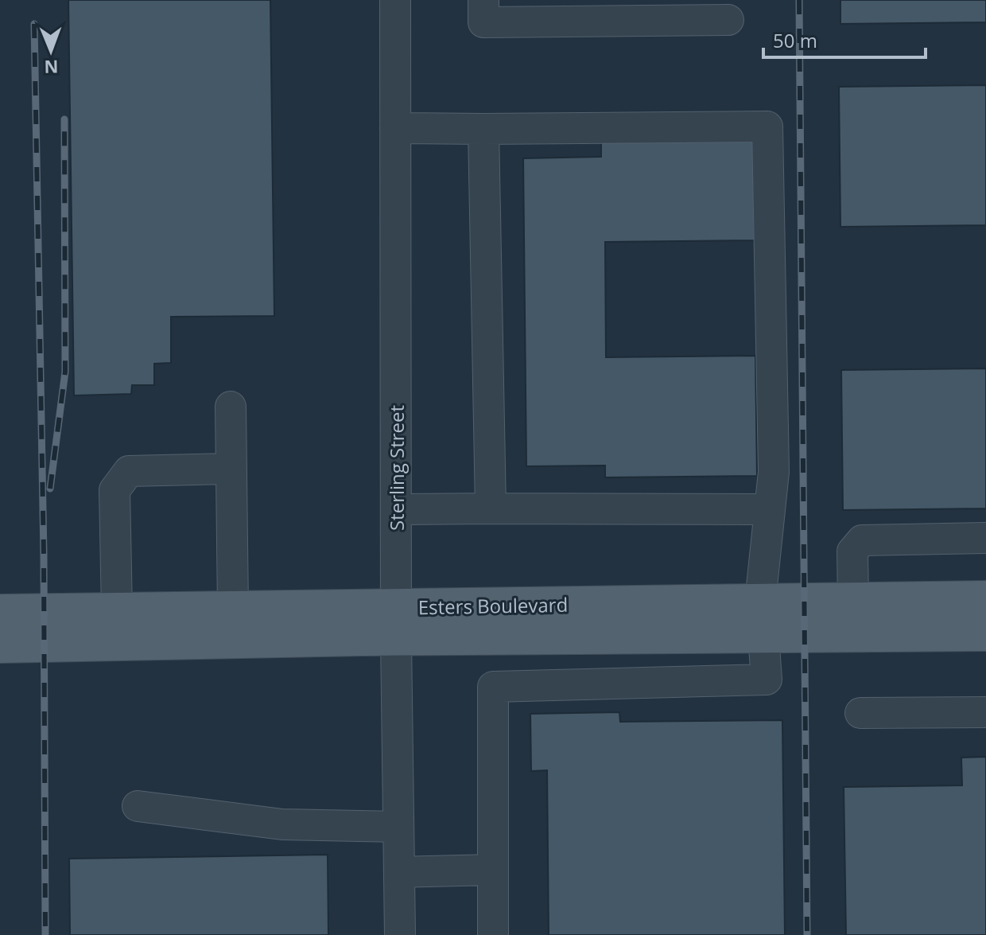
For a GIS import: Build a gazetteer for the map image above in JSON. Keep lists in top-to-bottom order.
{
  "streets": {
    "main road": ["Esters Boulevard"],
    "street": ["Sterling Street"]
  },
  "crossings": [
    ["Sterling Street", "Esters Boulevard"]
  ],
  "scale_bar": "50 m",
  "north": "bottom"
}
